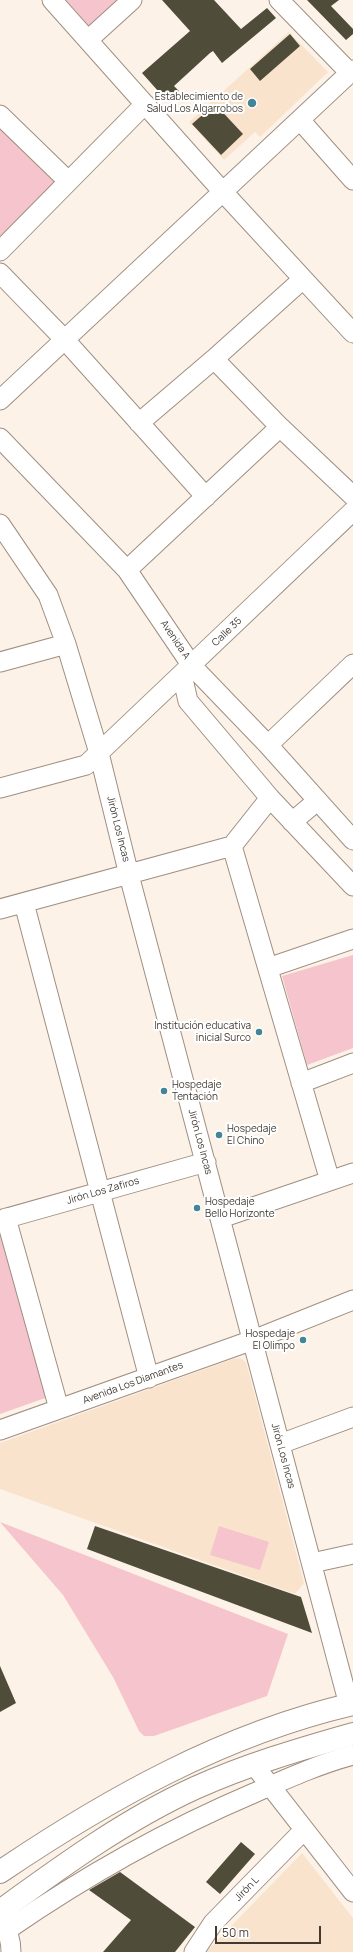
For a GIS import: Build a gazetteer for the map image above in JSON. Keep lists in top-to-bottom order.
{
  "streets": {
    "street": [
      "Calle 35",
      "Avenida A",
      "Jirón Los Incas",
      "Jirón Los Zafiros",
      "Avenida Los Diamantes",
      "Jirón L"
    ]
  },
  "crossings": [
    ["Calle 35", "Avenida A"],
    ["Calle 35", "Jirón Los Incas"],
    ["Jirón Los Incas", "Jirón Los Zafiros"],
    ["Jirón Los Incas", "Avenida Los Diamantes"]
  ],
  "places": [
    "Establecimiento de Salud Los Algarrobos",
    "Institución educativa inicial Surco",
    "Hospedaje Tentación",
    "Hospedaje El Chino",
    "Hospedaje Bello Horizonte",
    "Hospedaje El Olimpo"
  ],
  "scale_bar": "50 m"
}
